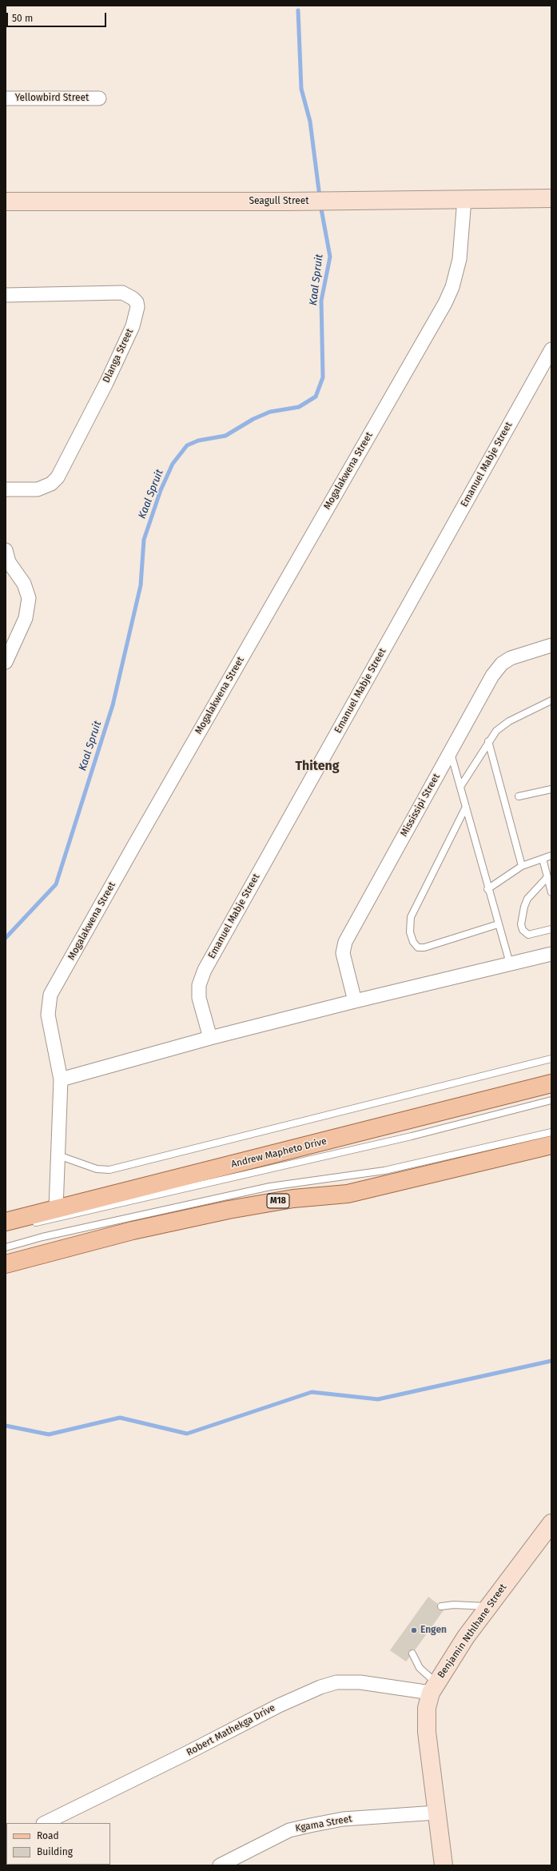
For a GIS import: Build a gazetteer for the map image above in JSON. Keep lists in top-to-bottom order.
{
  "streets": {
    "main road": ["Andrew Mapheto Drive", "M18"],
    "street": [
      "Yellowbird Street",
      "Seagull Street",
      "Dlanga Street",
      "Emanuel Mabje Street",
      "Mogalakwena Street",
      "Mississipi Street",
      "Benjamin Nthlhane Street",
      "Robert Mathekga Drive",
      "Kgama Street"
    ]
  },
  "crossings": [
    ["Seagull Street", "Mogalakwena Street"],
    ["Mogalakwena Street", "Andrew Mapheto Drive"],
    ["Benjamin Nthlhane Street", "Robert Mathekga Drive"],
    ["Benjamin Nthlhane Street", "Kgama Street"]
  ],
  "districts": ["Thiteng"],
  "water": ["Kaal Spruit"],
  "places": ["Engen"],
  "legend": ["Road", "Building"],
  "scale_bar": "50 m"
}
